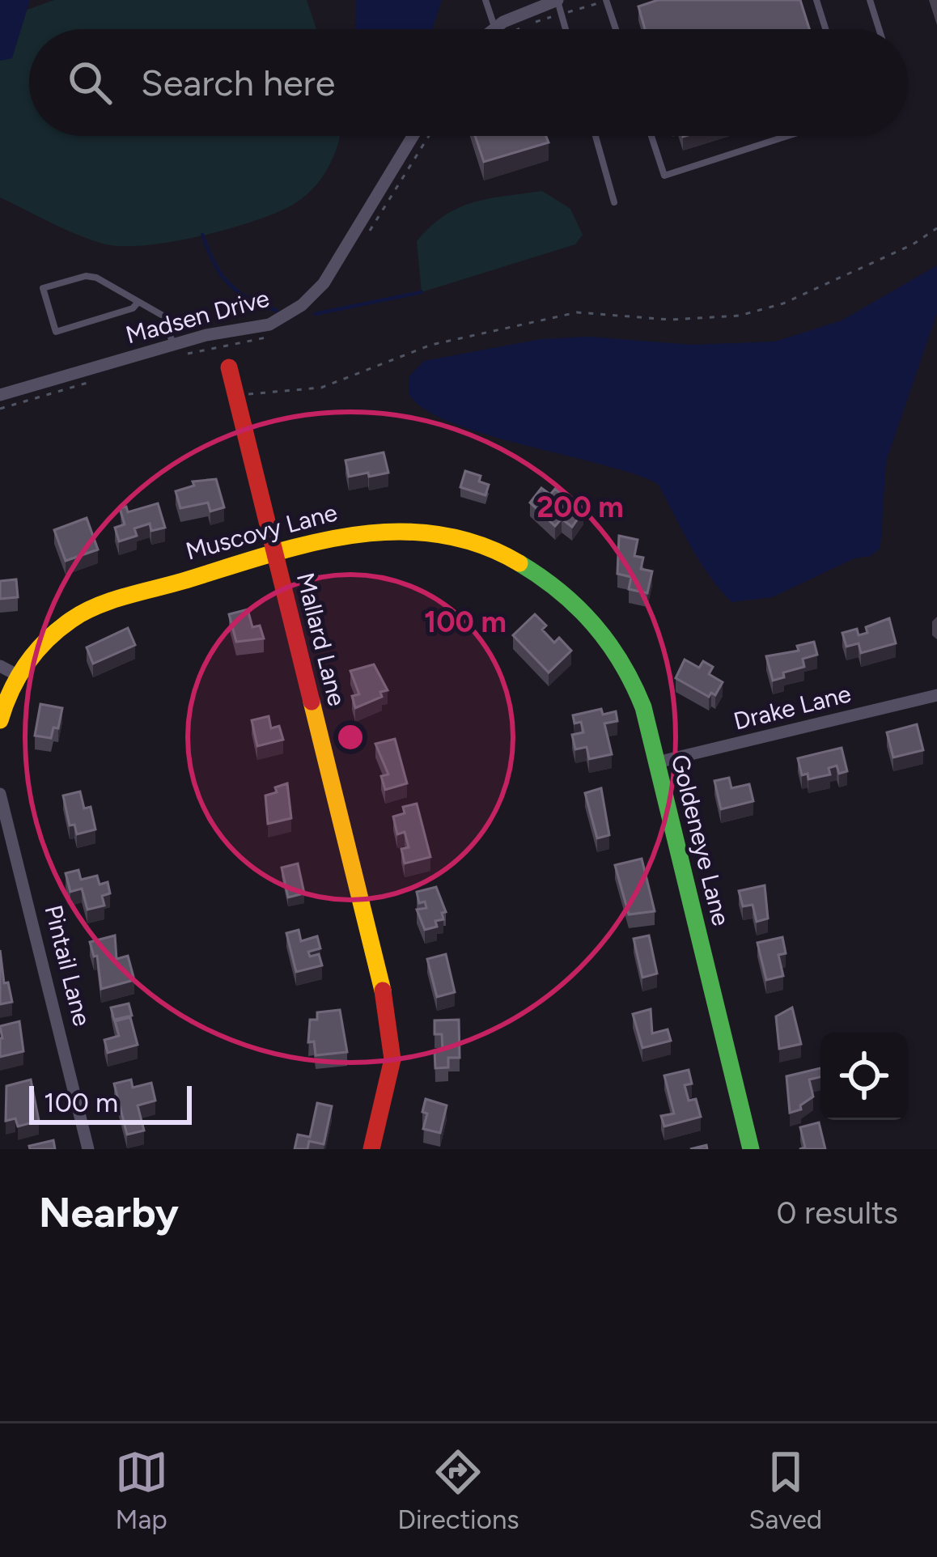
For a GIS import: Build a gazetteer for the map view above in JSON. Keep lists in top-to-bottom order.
{
  "streets": {
    "street": [
      "Madsen Drive",
      "Muscovy Lane",
      "Mallard Lane",
      "Drake Lane",
      "Goldeneye Lane",
      "Pintail Lane"
    ]
  },
  "crossings": [
    ["Muscovy Lane", "Mallard Lane"],
    ["Muscovy Lane", "Goldeneye Lane"],
    ["Drake Lane", "Goldeneye Lane"]
  ],
  "scale_bar": "100 m",
  "page": {
    "search": "Search here",
    "scale": "100 m",
    "heading": ["Nearby", "0 results"],
    "nav": ["Map", "Directions", "Saved"]
  },
  "rings": ["200 m", "100 m"]
}
